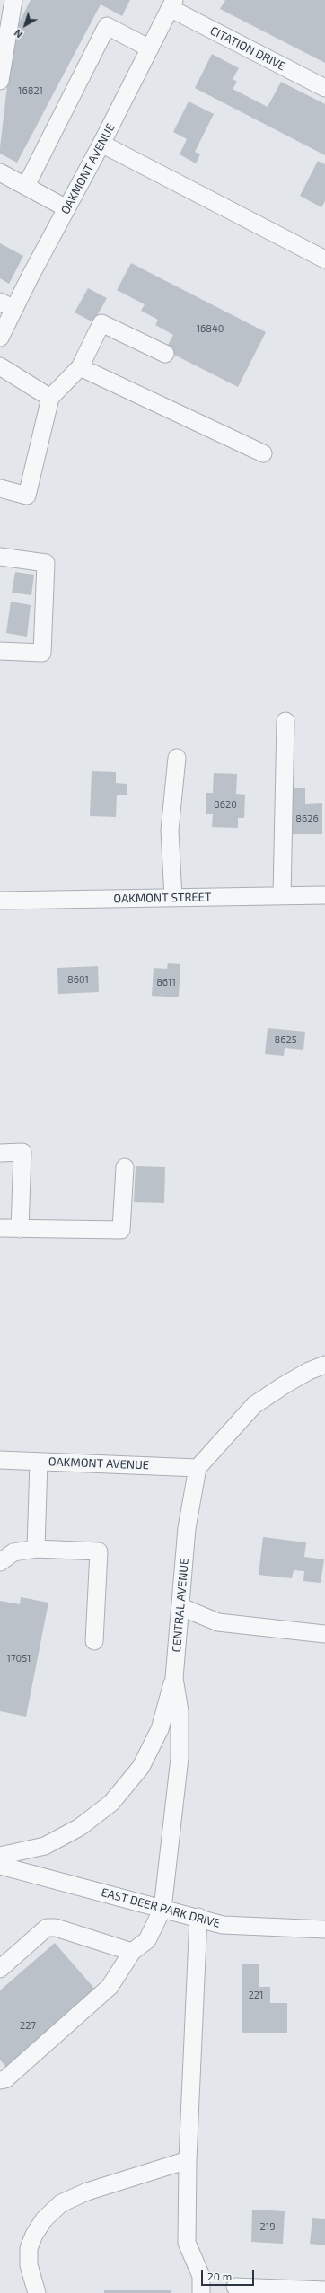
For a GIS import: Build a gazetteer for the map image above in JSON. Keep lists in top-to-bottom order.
{
  "streets": {
    "street": [
      "CITATION DRIVE",
      "OAKMONT AVENUE",
      "OAKMONT STREET",
      "CENTRAL AVENUE",
      "EAST DEER PARK DRIVE"
    ]
  },
  "crossings": [
    ["CITATION DRIVE", "OAKMONT AVENUE"],
    ["OAKMONT AVENUE", "CENTRAL AVENUE"],
    ["CENTRAL AVENUE", "EAST DEER PARK DRIVE"]
  ],
  "house_numbers": [
    "16821",
    "16840",
    "8620",
    "8626",
    "8601",
    "8611",
    "8625",
    "17051",
    "221",
    "227",
    "219"
  ],
  "scale_bar": "20 m",
  "north": "bottom left"
}
